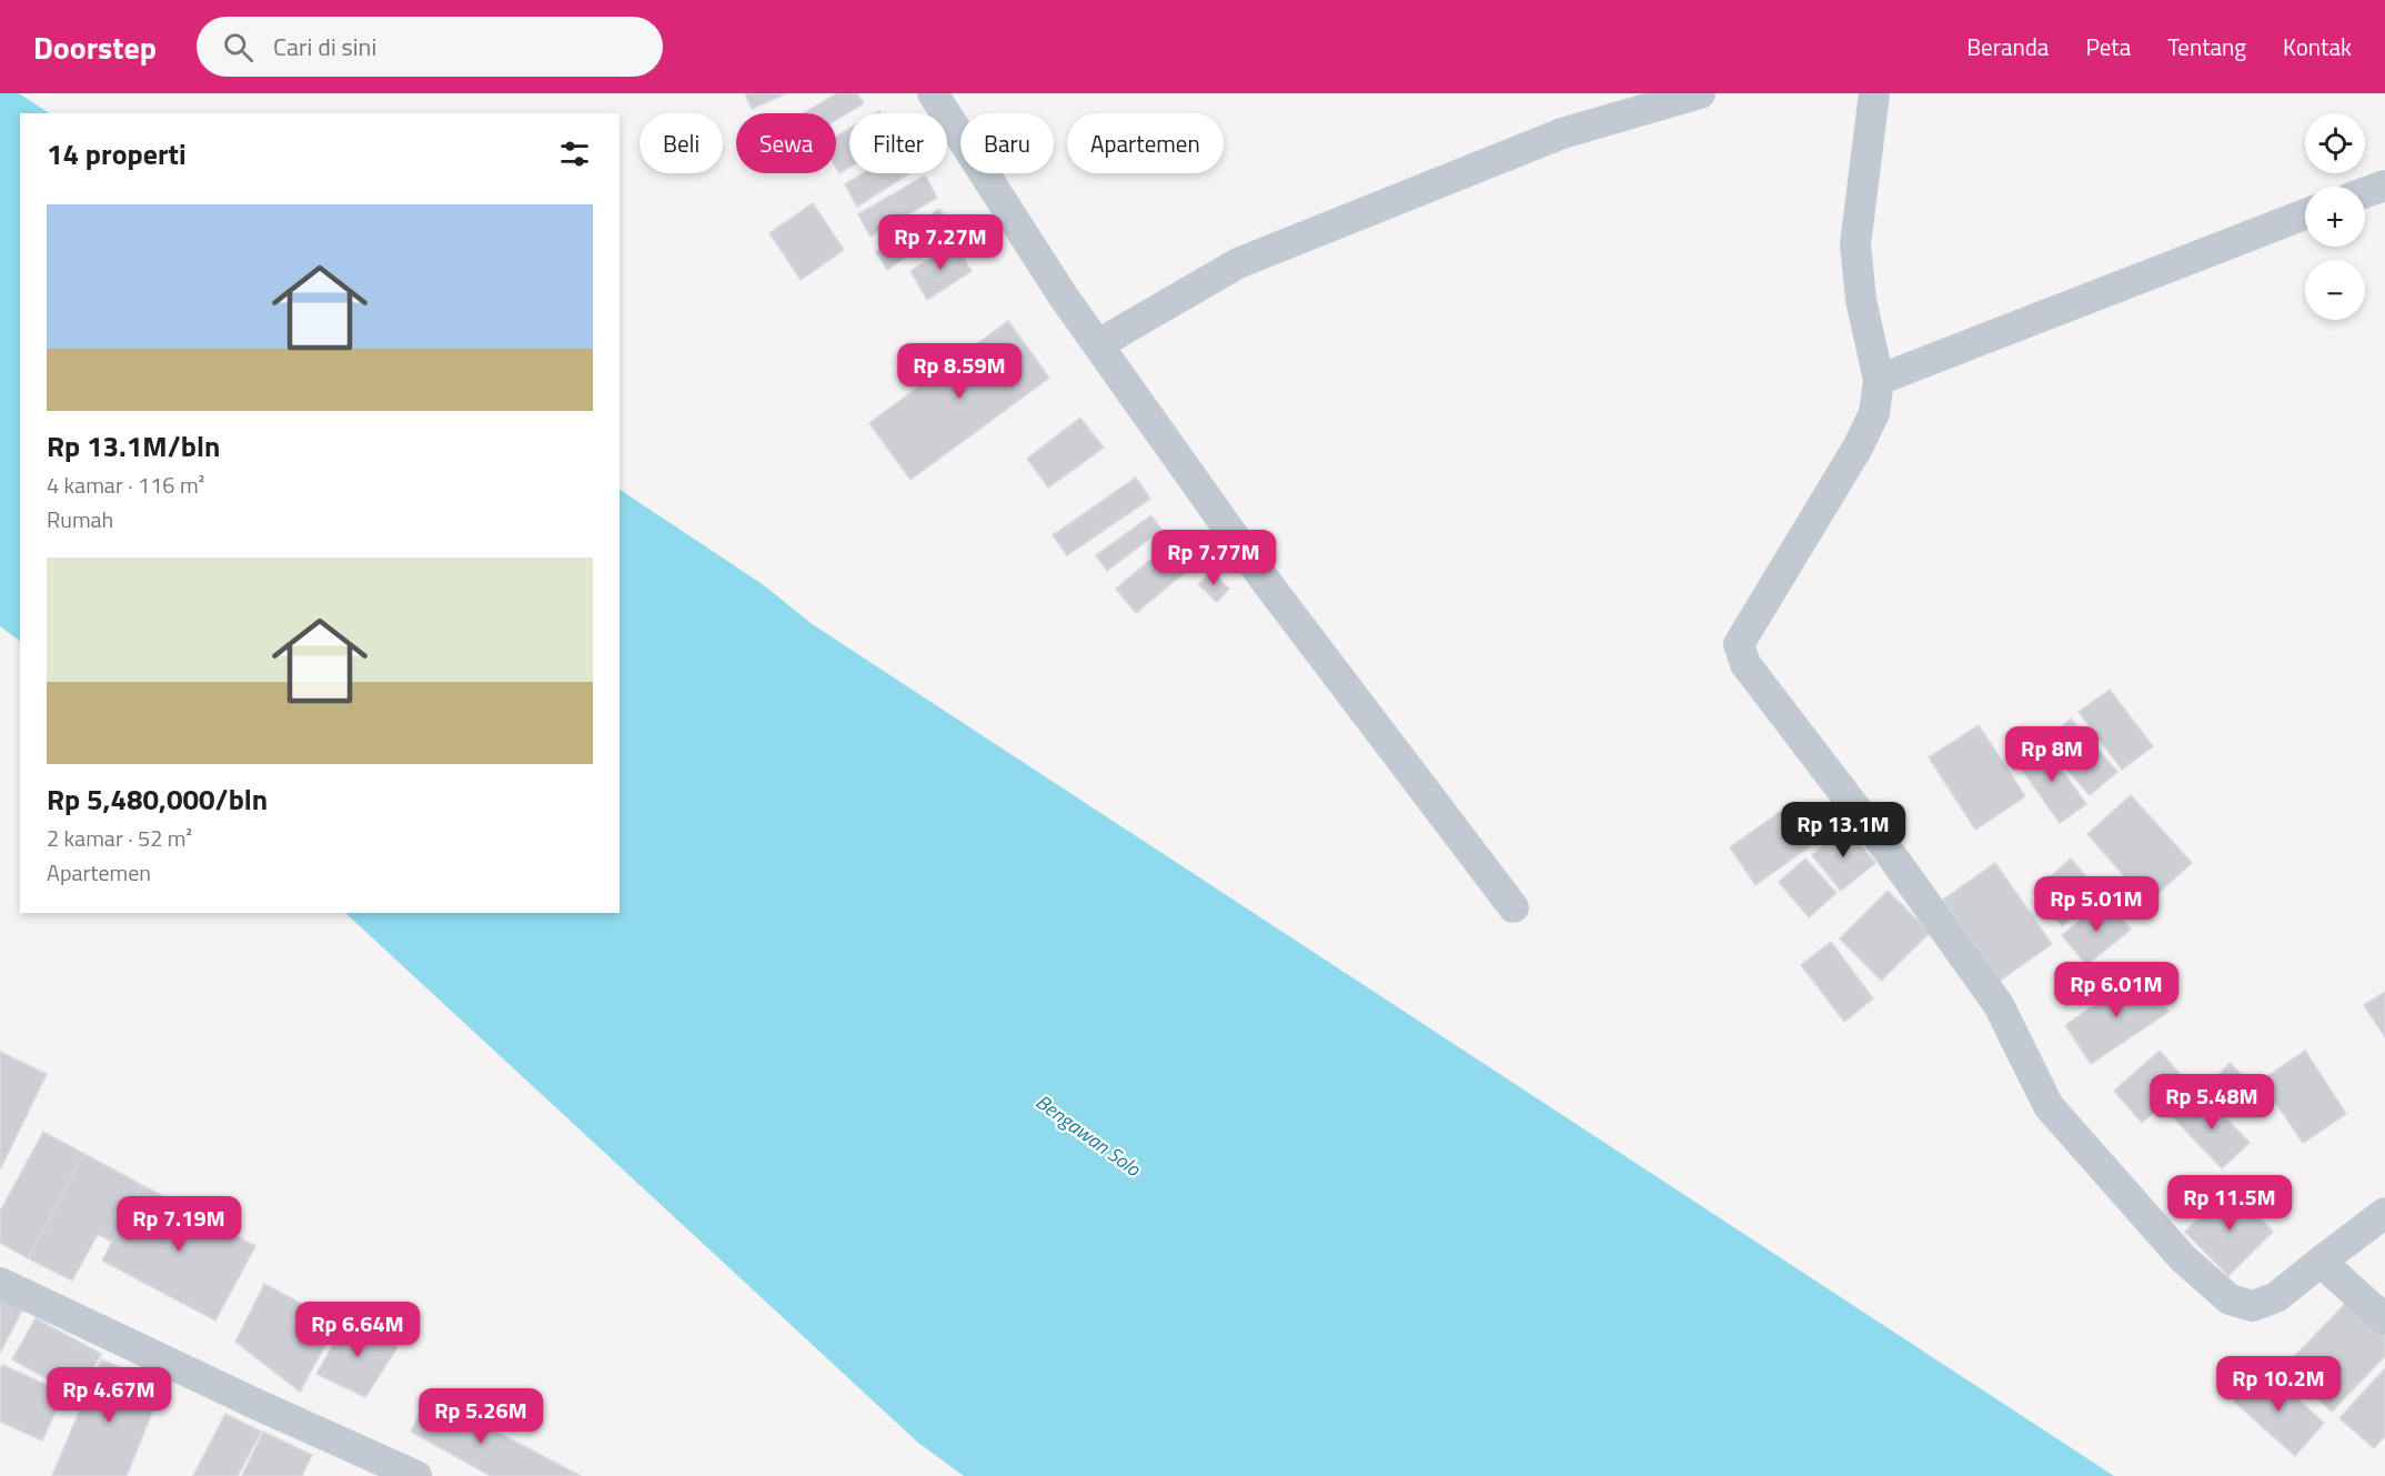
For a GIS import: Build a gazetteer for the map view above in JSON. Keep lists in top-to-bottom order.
{
  "water": ["Bengawan Solo"],
  "page": {
    "header": "Doorstep",
    "search": "Cari di sini",
    "nav": [
      "Beranda",
      "Peta",
      "Tentang",
      "Kontak"
    ],
    "map_buttons": ["+", "−"],
    "chip": [
      "Beli",
      "Sewa",
      "Filter",
      "Baru",
      "Apartemen"
    ],
    "heading": "14 properti",
    "list": [
      {
        "name": "Rp 13.1M/bln",
        "note": "4 kamar · 116 m² · Rumah"
      },
      {
        "name": "Rp 5,480,000/bln",
        "note": "2 kamar · 52 m² · Apartemen"
      }
    ],
    "price": [
      "Rp 7.27M",
      "Rp 8.59M",
      "Rp 7.77M",
      "Rp 8M",
      "Rp 13.1M",
      "Rp 5.01M",
      "Rp 6.01M",
      "Rp 5.48M",
      "Rp 11.5M",
      "Rp 7.19M",
      "Rp 6.64M",
      "Rp 10.2M",
      "Rp 4.67M",
      "Rp 5.26M"
    ]
  }
}
